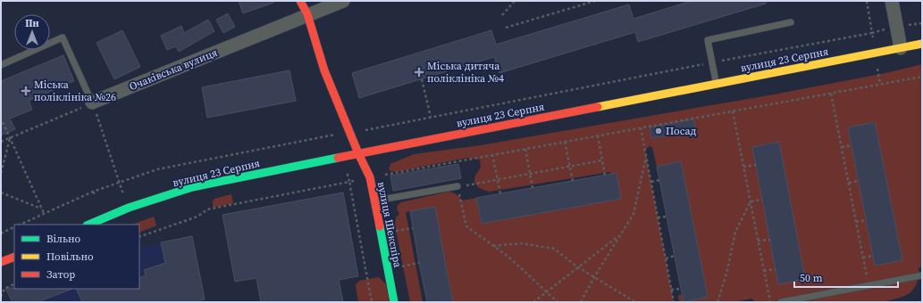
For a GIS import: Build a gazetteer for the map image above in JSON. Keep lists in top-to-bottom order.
{
  "streets": {
    "street": ["вулиця 23 Серпня", "Очаківська вулиця", "вулиця Шекспіра"]
  },
  "crossings": [
    ["вулиця 23 Серпня", "вулиця Шекспіра"],
    ["Очаківська вулиця", "вулиця Шекспіра"]
  ],
  "places": {
    "health": ["Міська дитяча поліклініка №4", "Міська поліклініка №26"],
    "other": ["Посад"]
  },
  "legend": ["Вільно", "Повільно", "Затор"],
  "scale_bar": "50 m",
  "north": "top"
}
